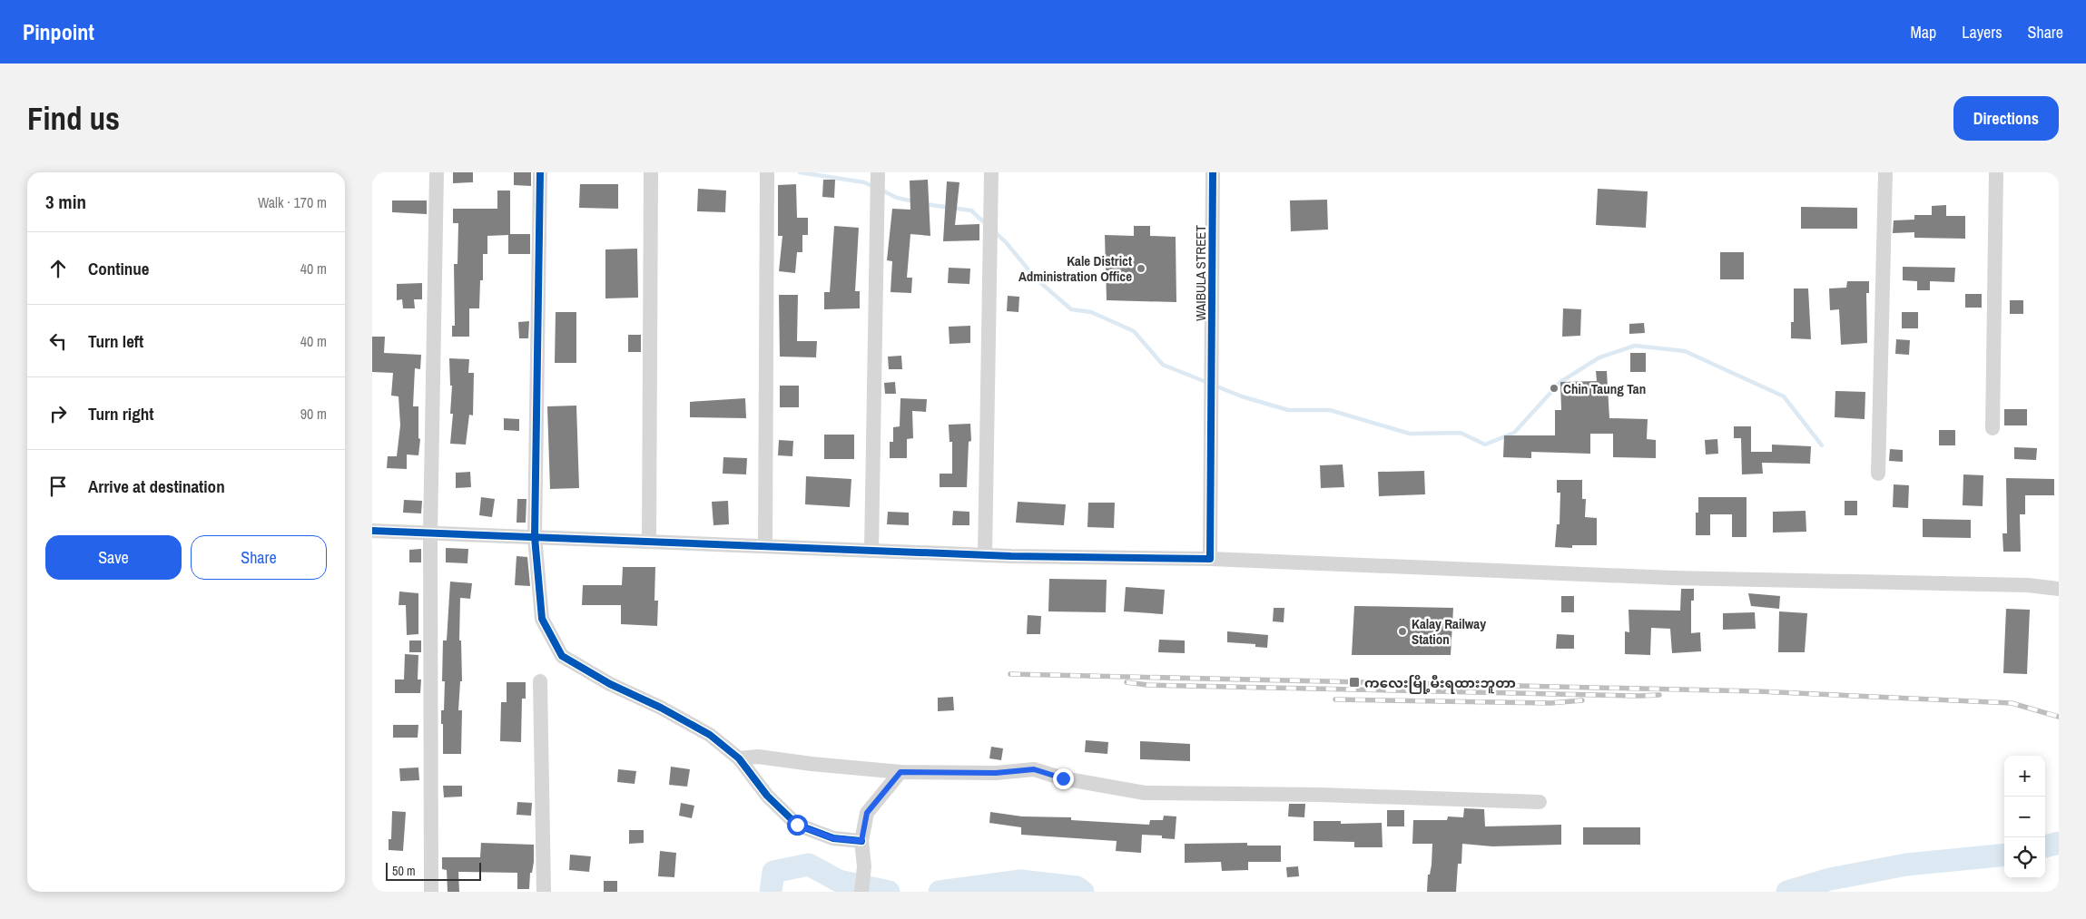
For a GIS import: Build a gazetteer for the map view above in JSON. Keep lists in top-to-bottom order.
{
  "streets": {
    "street": ["WAIBULA STREET"]
  },
  "places": {
    "other": ["Kale District Administration Office", "Chin Taung Tan", "Kalay Railway Station"],
    "transit": ["ကလေးမြို့မီးရထားဘူတာ"]
  },
  "scale_bar": "50 m",
  "page": {
    "header": "Pinpoint",
    "nav": ["Map", "Layers", "Share"],
    "buttons": [
      "Directions",
      ["Save", "Share"]
    ],
    "title": "Find us",
    "heading": ["3 min", "Walk · 170 m"],
    "list": [
      ["Continue", "40 m"],
      ["Turn left", "40 m"],
      ["Turn right", "90 m"],
      "Arrive at destination"
    ],
    "map_buttons": ["+", "−"],
    "scale": "50 m"
  }
}
